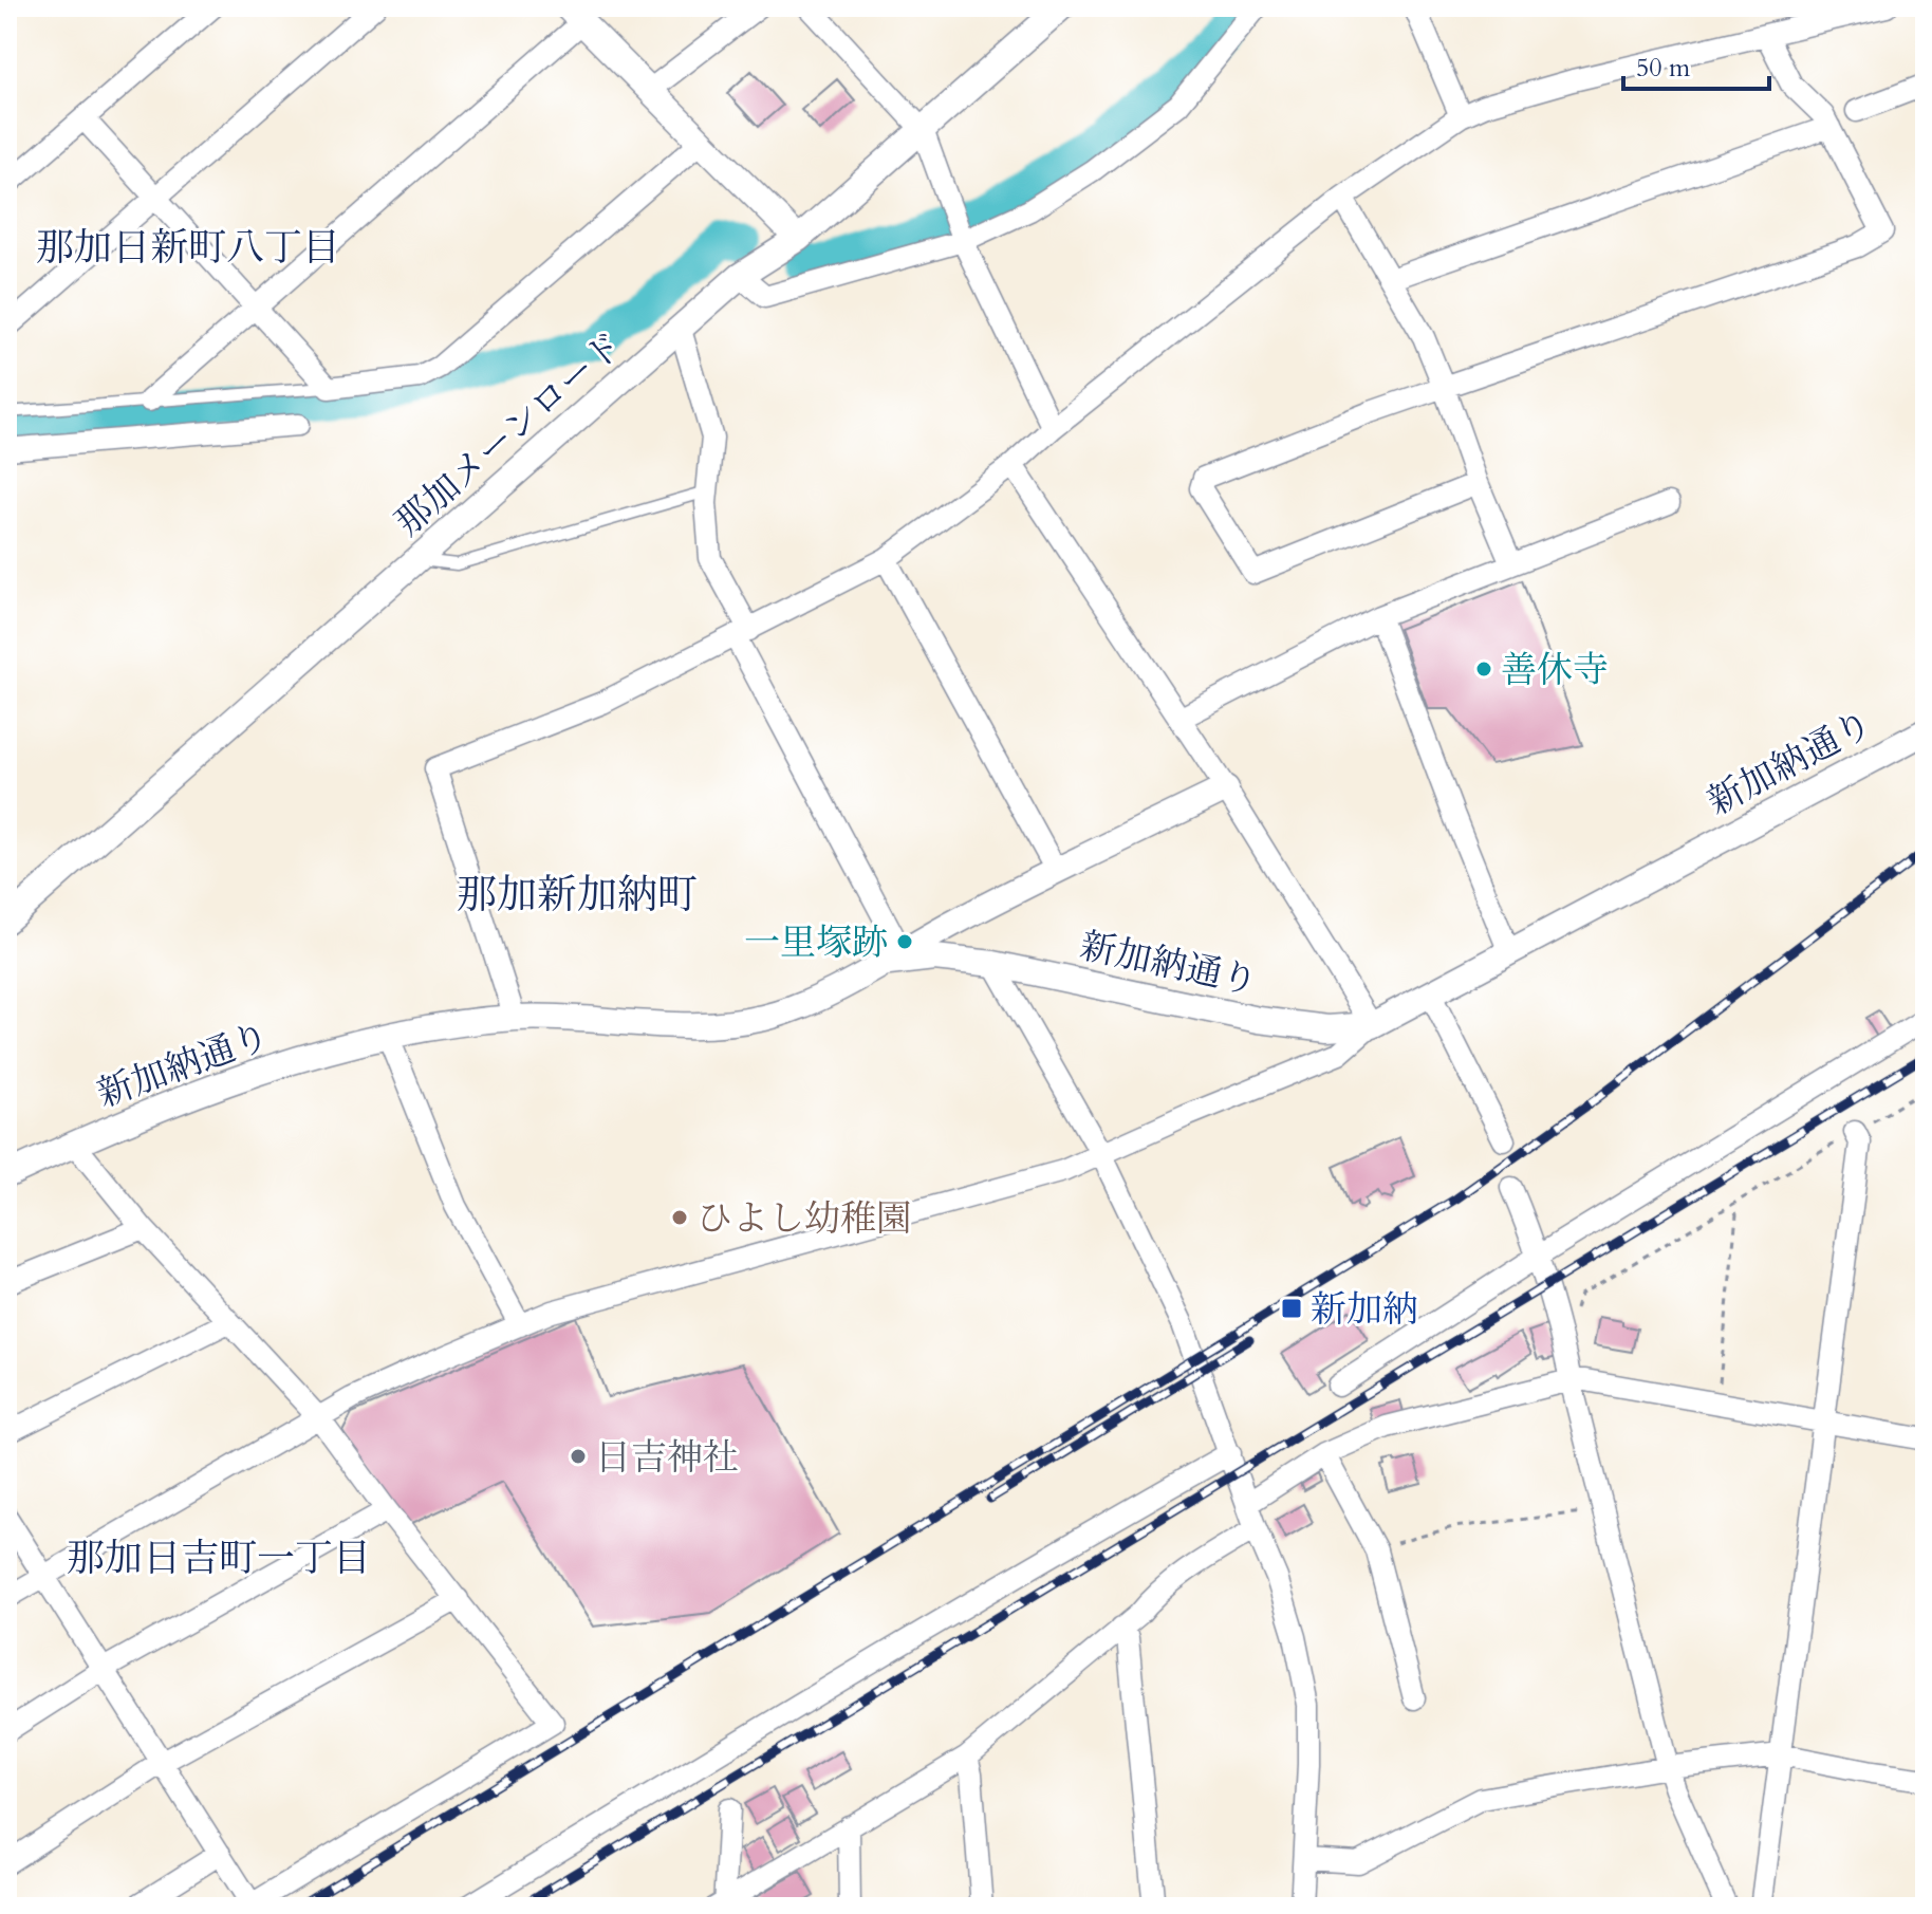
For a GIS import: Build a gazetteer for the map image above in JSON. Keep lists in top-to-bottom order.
{
  "streets": {
    "street": ["那加メーンロード", "新加納通り"]
  },
  "districts": ["那加日新町八丁目", "那加新加納町", "那加日吉町一丁目"],
  "places": {
    "other": [
      "善休寺",
      "一里塚跡",
      "ひよし幼稚園",
      "日吉神社"
    ],
    "transit": ["新加納"]
  },
  "scale_bar": "50 m"
}
